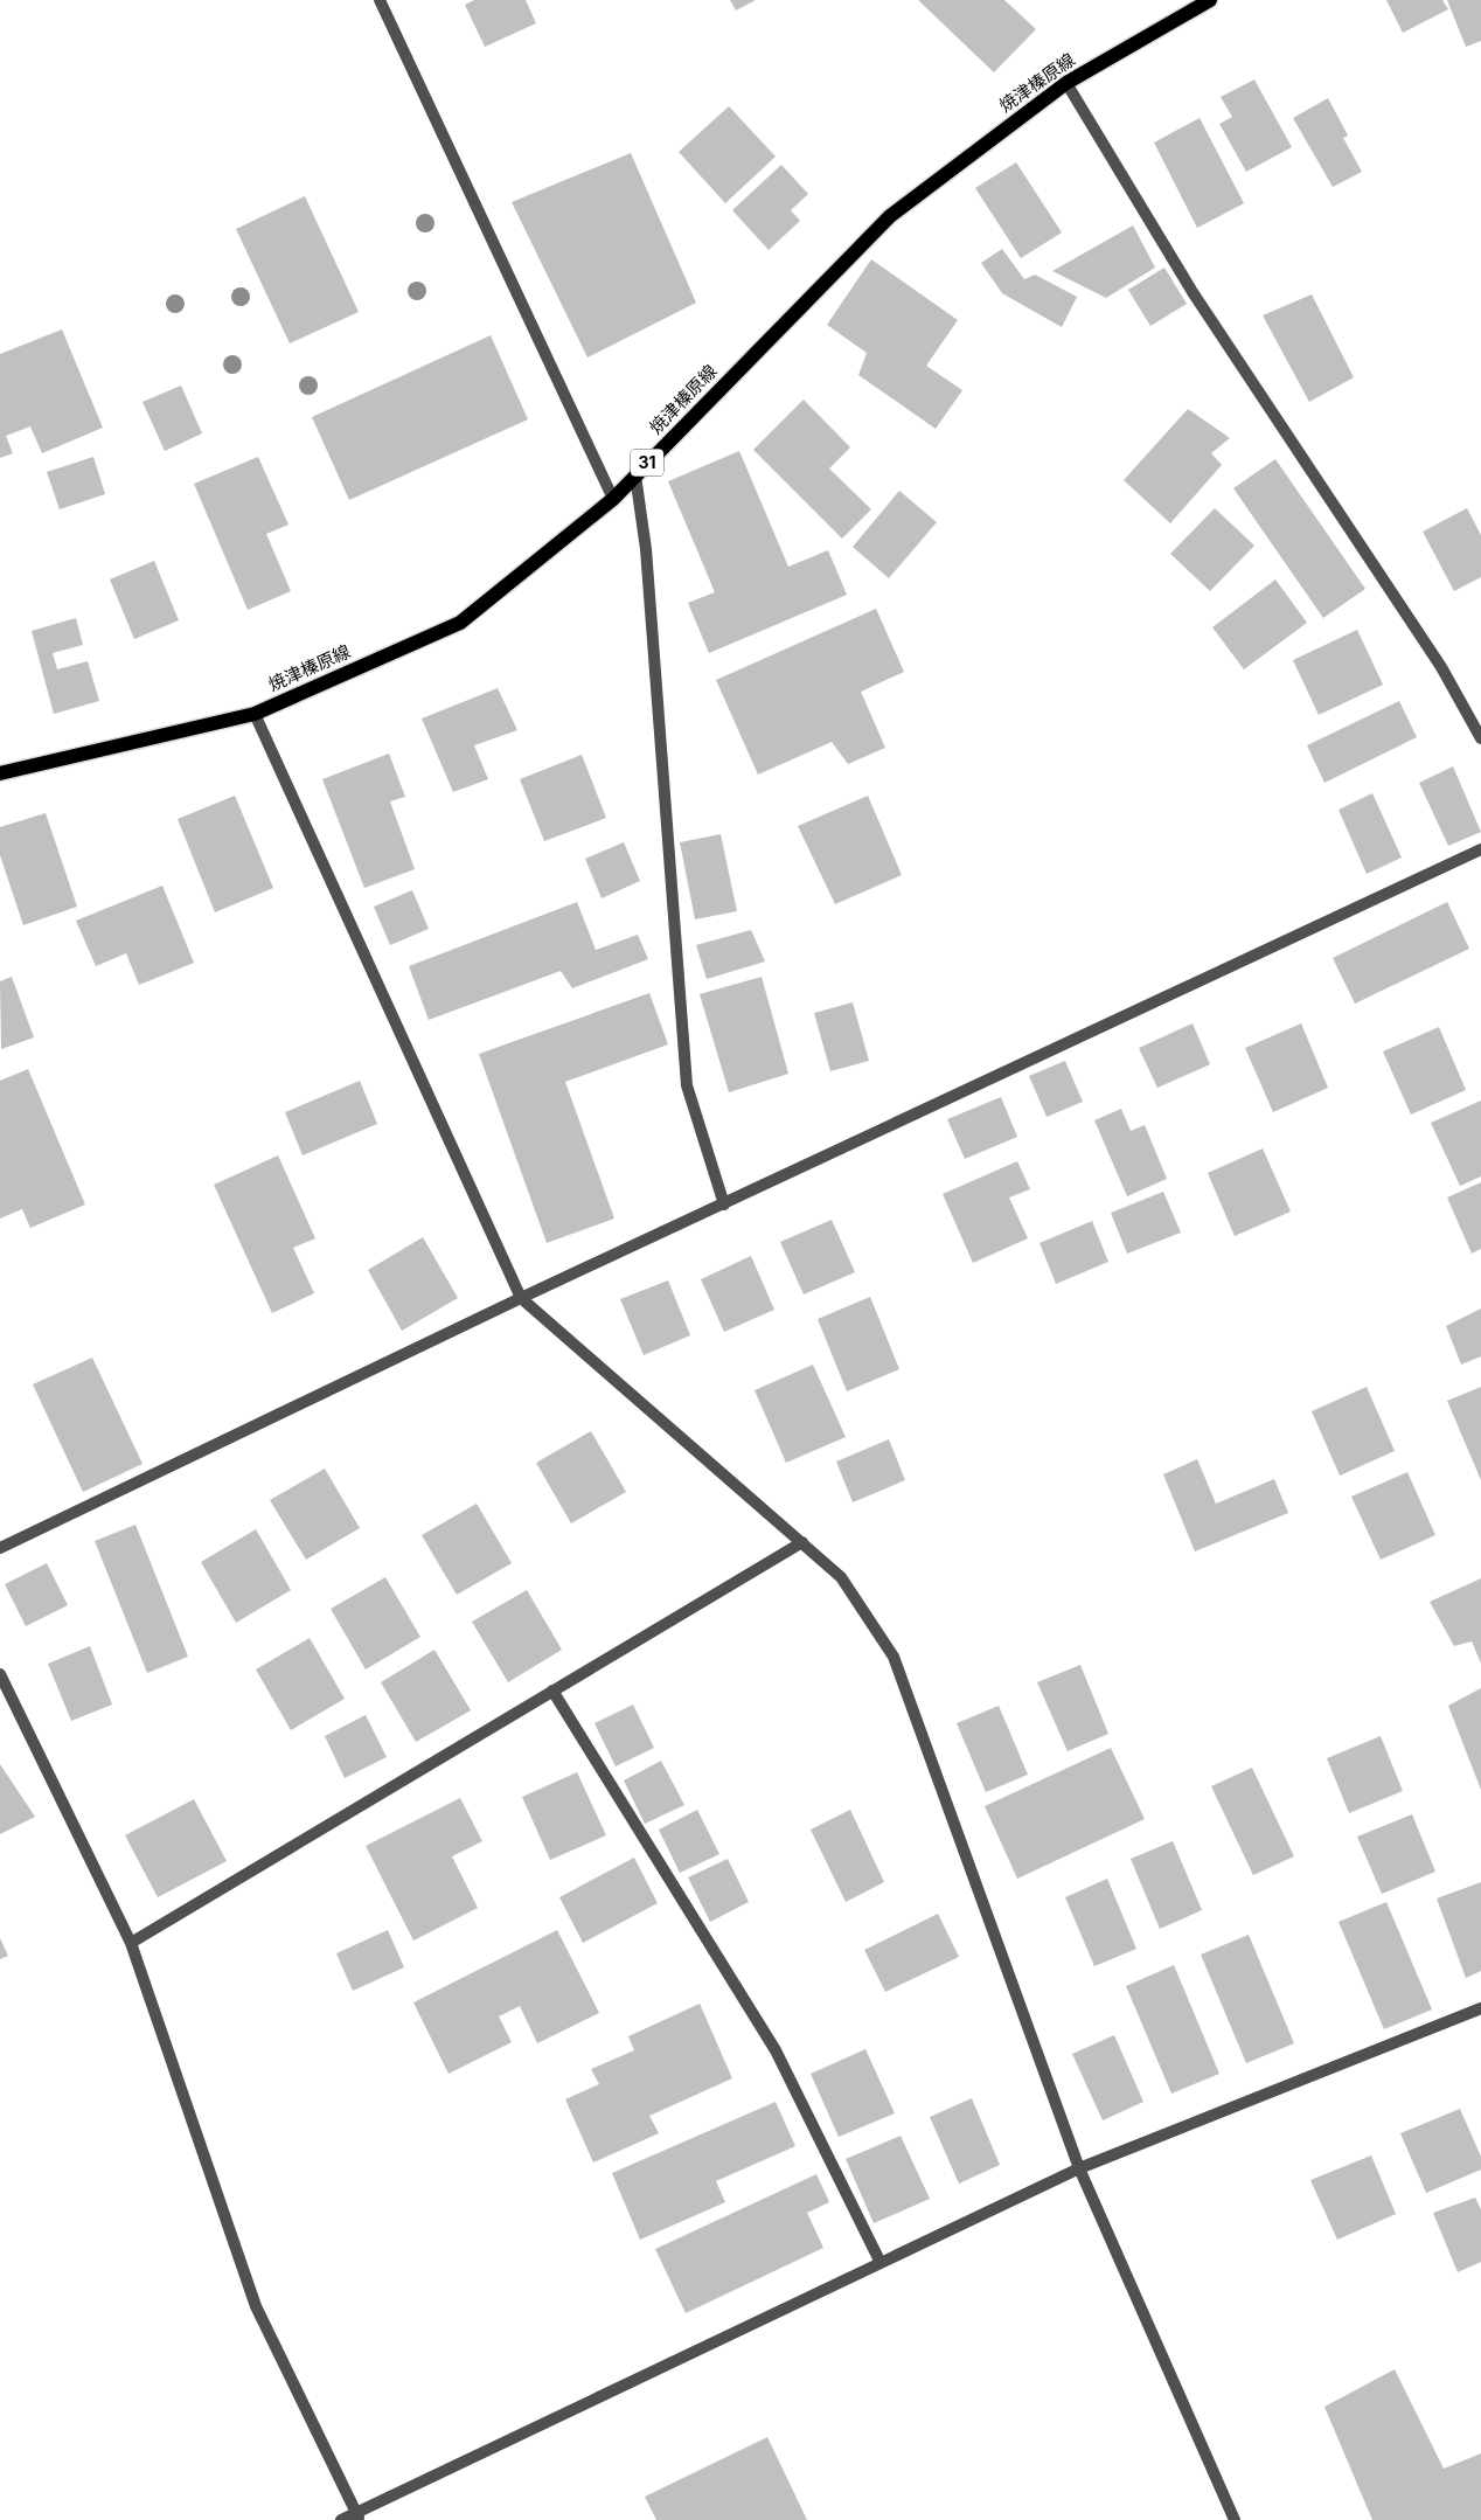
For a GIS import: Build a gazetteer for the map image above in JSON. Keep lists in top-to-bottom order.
{
  "streets": {
    "main road": ["焼津榛原線", "31"]
  }
}
